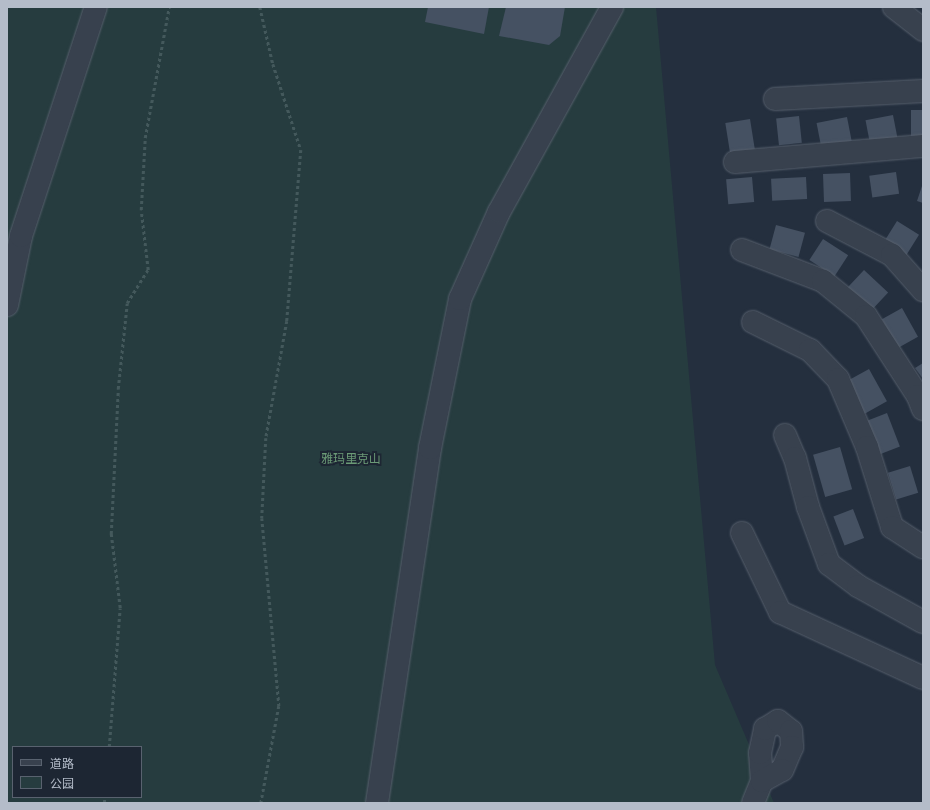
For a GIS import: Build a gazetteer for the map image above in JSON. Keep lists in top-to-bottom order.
{
  "parks": ["雅玛里克山"],
  "legend": ["道路", "公园"]
}
